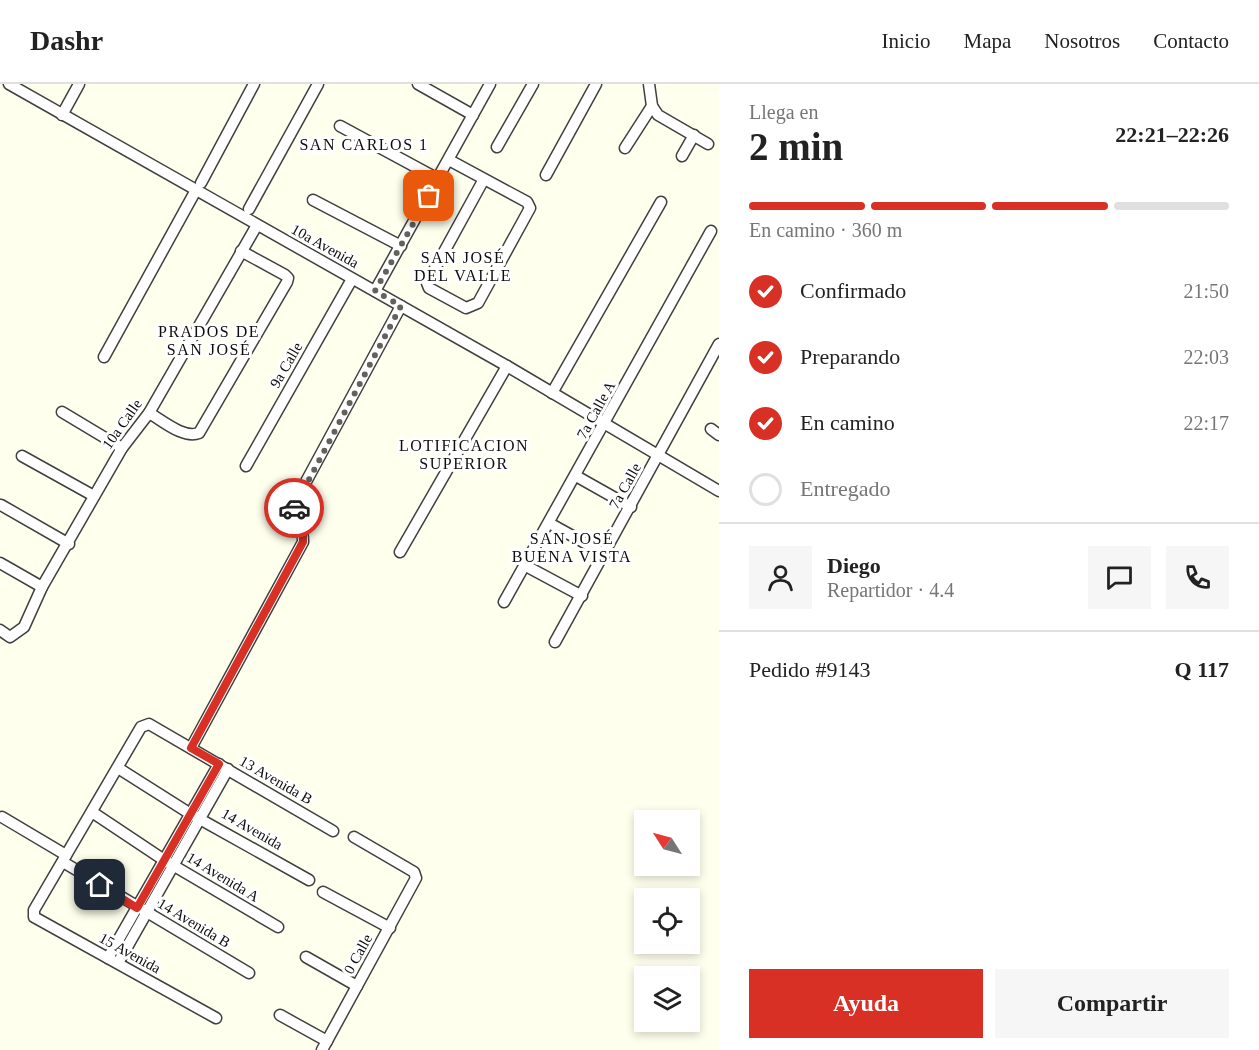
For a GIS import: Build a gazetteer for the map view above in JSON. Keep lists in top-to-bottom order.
{
  "streets": {
    "street": [
      "10a Avenida",
      "9a Calle",
      "7a Calle A",
      "10a Calle",
      "7a Calle",
      "13 Avenida B",
      "14 Avenida",
      "14 Avenida A",
      "14 Avenida B",
      "15 Avenida",
      "0 Calle"
    ]
  },
  "crossings": [
    ["10a Avenida", "9a Calle"],
    ["10a Avenida", "7a Calle A"],
    ["10a Avenida", "10a Calle"],
    ["10a Avenida", "7a Calle"],
    ["13 Avenida B", "14 Avenida"],
    ["14 Avenida B", "15 Avenida"]
  ],
  "districts": [
    "SAN CARLOS 1",
    "SAN JOSÉ DEL VALLE",
    "PRADOS DE SAN JOSÉ",
    "LOTIFICACION SUPERIOR",
    "SAN JOSÉ BUENA VISTA"
  ],
  "north": "top left",
  "page": {
    "header": "Dashr",
    "nav": [
      "Inicio",
      "Mapa",
      "Nosotros",
      "Contacto"
    ],
    "heading": ["2 min", "Llega en", "22:21–22:26"],
    "panel": [
      "Diego",
      "Repartidor · 4.4",
      "Pedido #9143",
      "Q 117"
    ],
    "bar": "En camino · 360 m",
    "list": [
      ["Confirmado", "21:50"],
      ["Preparando", "22:03"],
      ["En camino", "22:17"],
      "Entregado"
    ],
    "buttons": ["Ayuda", "Compartir"]
  }
}
